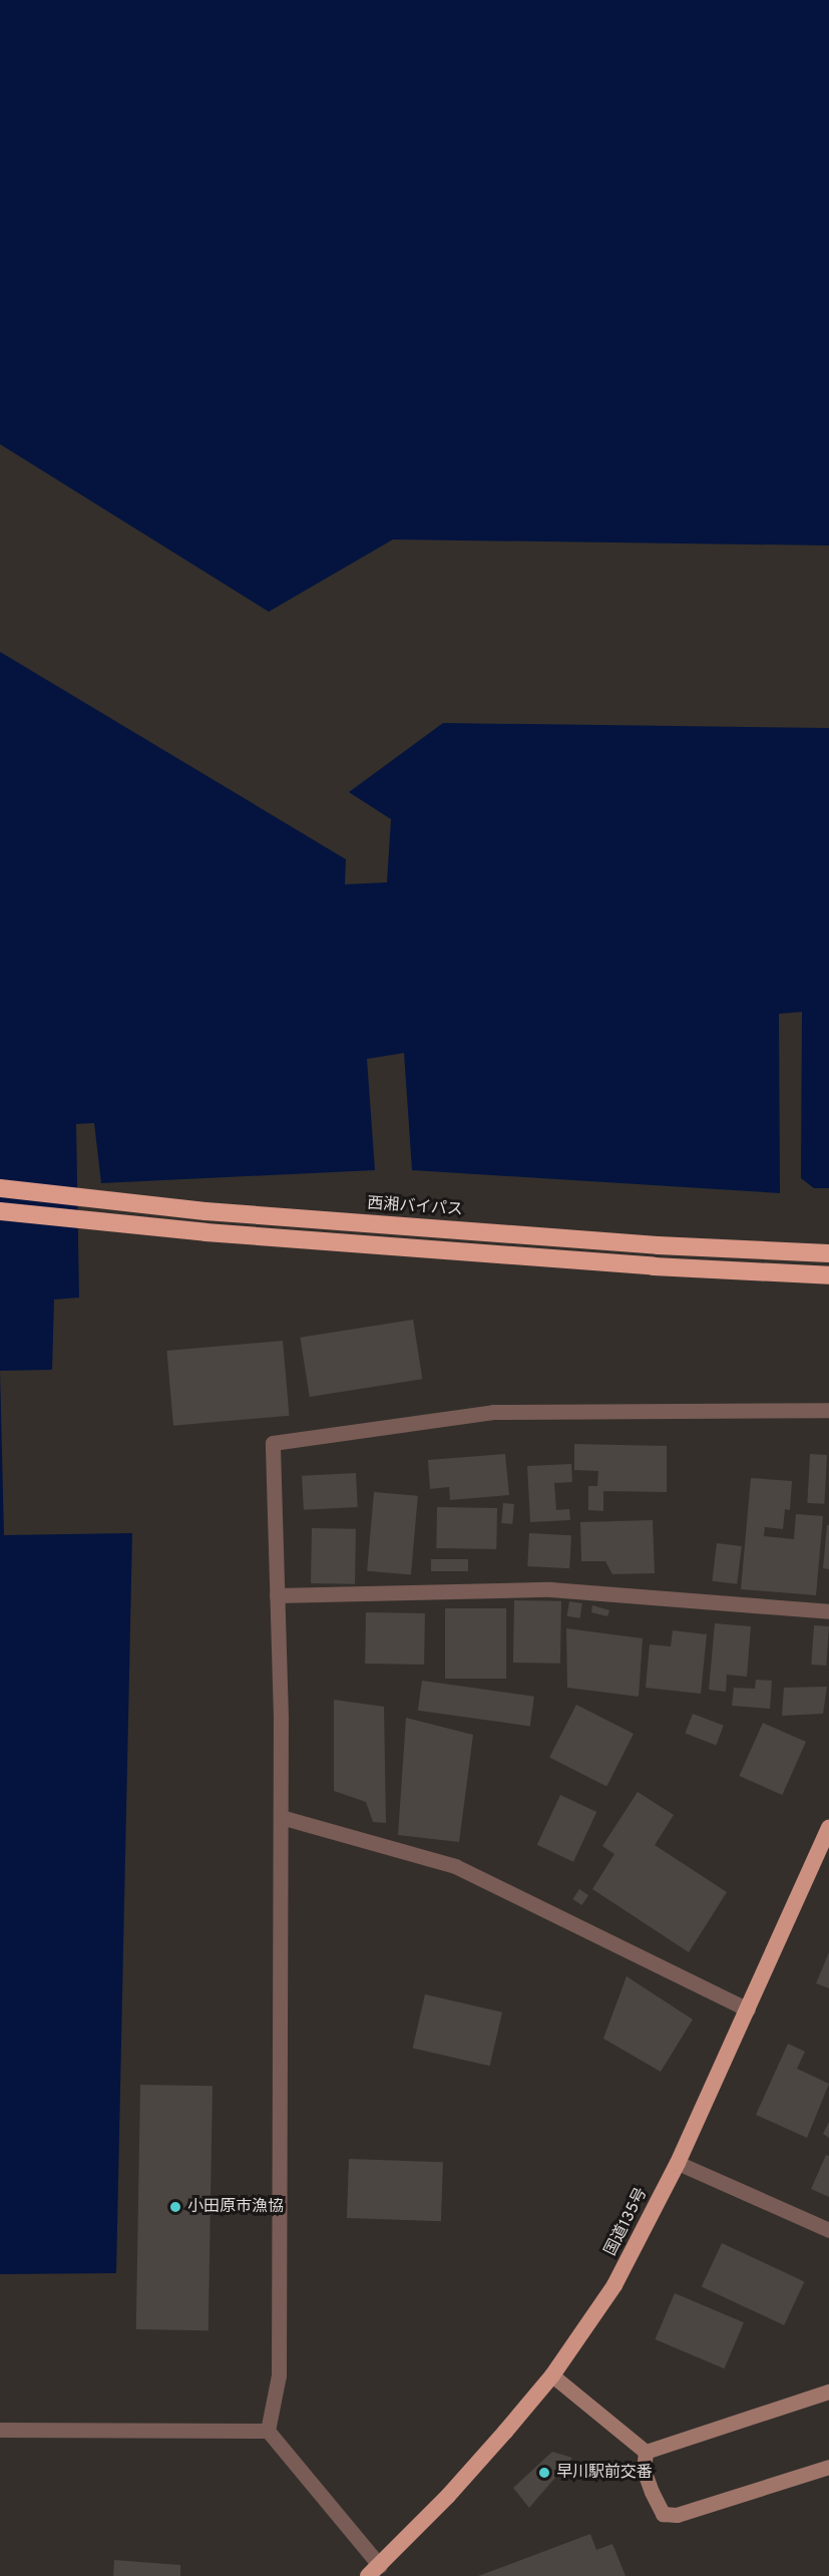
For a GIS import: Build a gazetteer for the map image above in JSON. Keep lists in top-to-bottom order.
{
  "streets": {
    "highway": ["西湘バイパス", "国道135号"]
  },
  "places": ["小田原市漁協", "早川駅前交番"]
}
